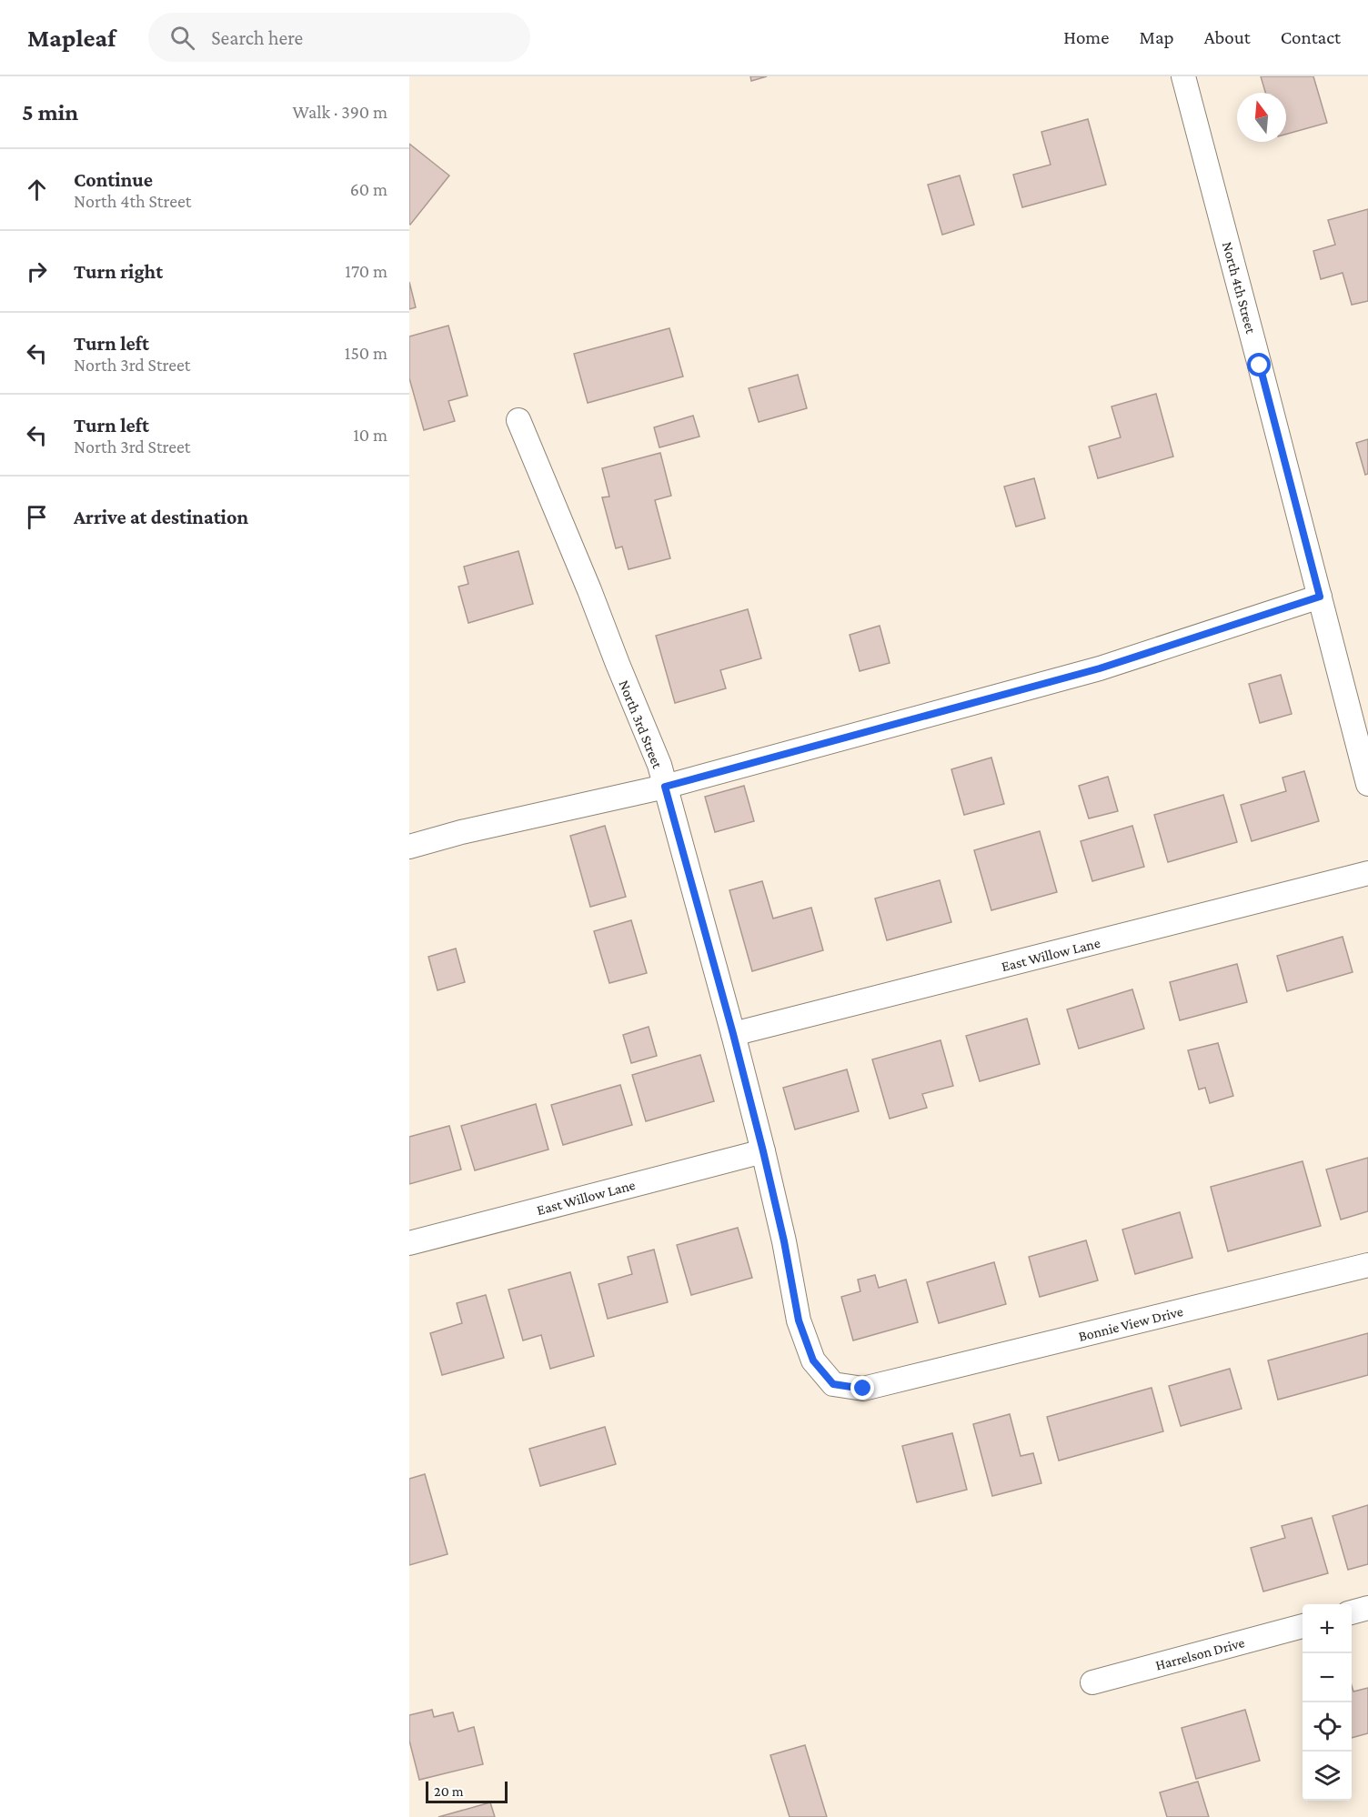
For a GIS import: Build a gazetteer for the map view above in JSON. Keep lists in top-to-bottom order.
{
  "streets": {
    "street": [
      "North 4th Street",
      "North 3rd Street",
      "East Willow Lane",
      "Bonnie View Drive",
      "Harrelson Drive"
    ]
  },
  "crossings": [
    ["North 3rd Street", "East Willow Lane"],
    ["North 3rd Street", "Bonnie View Drive"]
  ],
  "scale_bar": "20 m",
  "north": "top",
  "page": {
    "header": "Mapleaf",
    "search": "Search here",
    "nav": [
      "Home",
      "Map",
      "About",
      "Contact"
    ],
    "heading": ["5 min", "Walk · 390 m"],
    "list": [
      ["Continue", "North 4th Street", "60 m"],
      ["Turn right", "170 m"],
      ["Turn left", "North 3rd Street", "150 m"],
      ["Turn left", "North 3rd Street", "10 m"],
      "Arrive at destination"
    ],
    "map_buttons": ["+", "−"],
    "scale": "20 m"
  }
}
